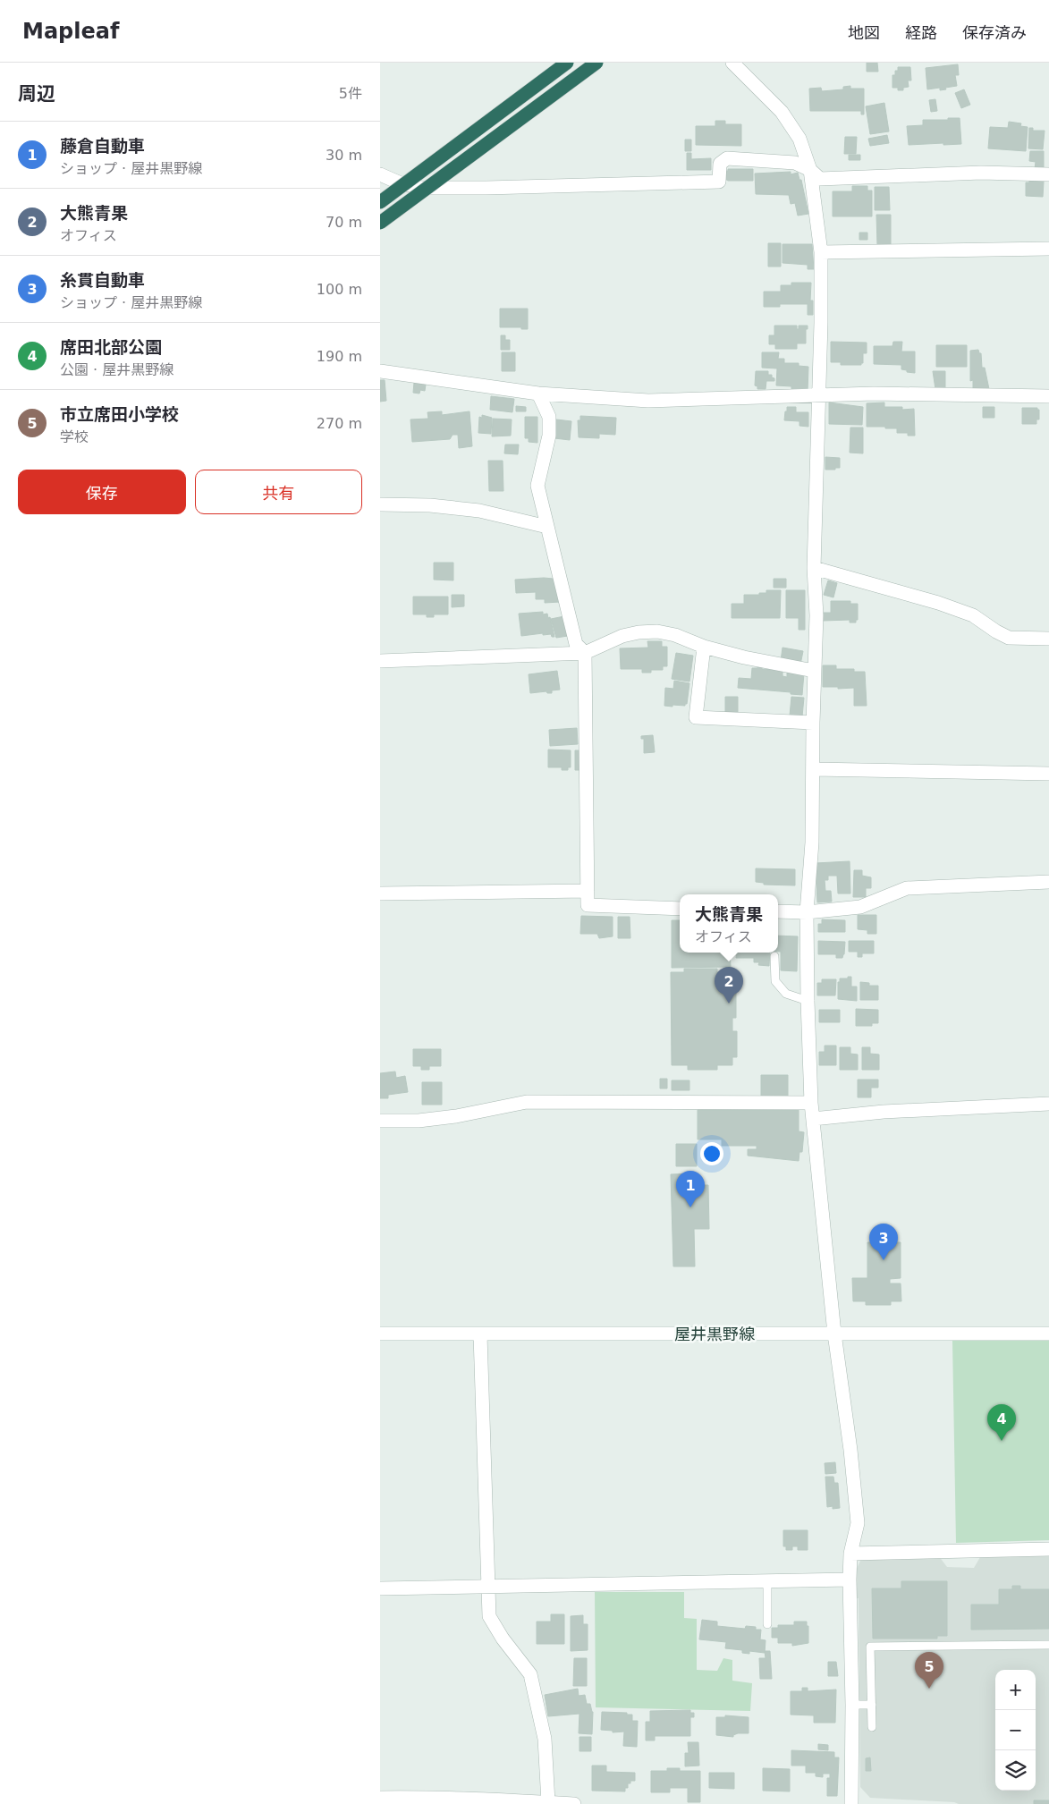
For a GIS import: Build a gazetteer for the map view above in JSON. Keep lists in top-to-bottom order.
{
  "streets": {
    "street": ["屋井黒野線"]
  },
  "page": {
    "header": "Mapleaf",
    "nav": ["地図", "経路", "保存済み"],
    "heading": ["周辺", "5件"],
    "list": [
      {
        "mark": "1",
        "name": "藤倉自動車",
        "note": "ショップ · 屋井黒野線",
        "value": "30 m"
      },
      {
        "mark": "2",
        "name": "大熊青果",
        "note": "オフィス",
        "value": "70 m"
      },
      {
        "mark": "3",
        "name": "糸貫自動車",
        "note": "ショップ · 屋井黒野線",
        "value": "100 m"
      },
      {
        "mark": "4",
        "name": "席田北部公園",
        "note": "公園 · 屋井黒野線",
        "value": "190 m"
      },
      {
        "mark": "5",
        "name": "市立席田小学校",
        "note": "学校",
        "value": "270 m"
      }
    ],
    "buttons": ["保存", "共有"],
    "popup": ["大熊青果", "オフィス"],
    "pins": [
      "2",
      "1",
      "3",
      "4",
      "5"
    ],
    "map_buttons": ["+", "−"]
  }
}
